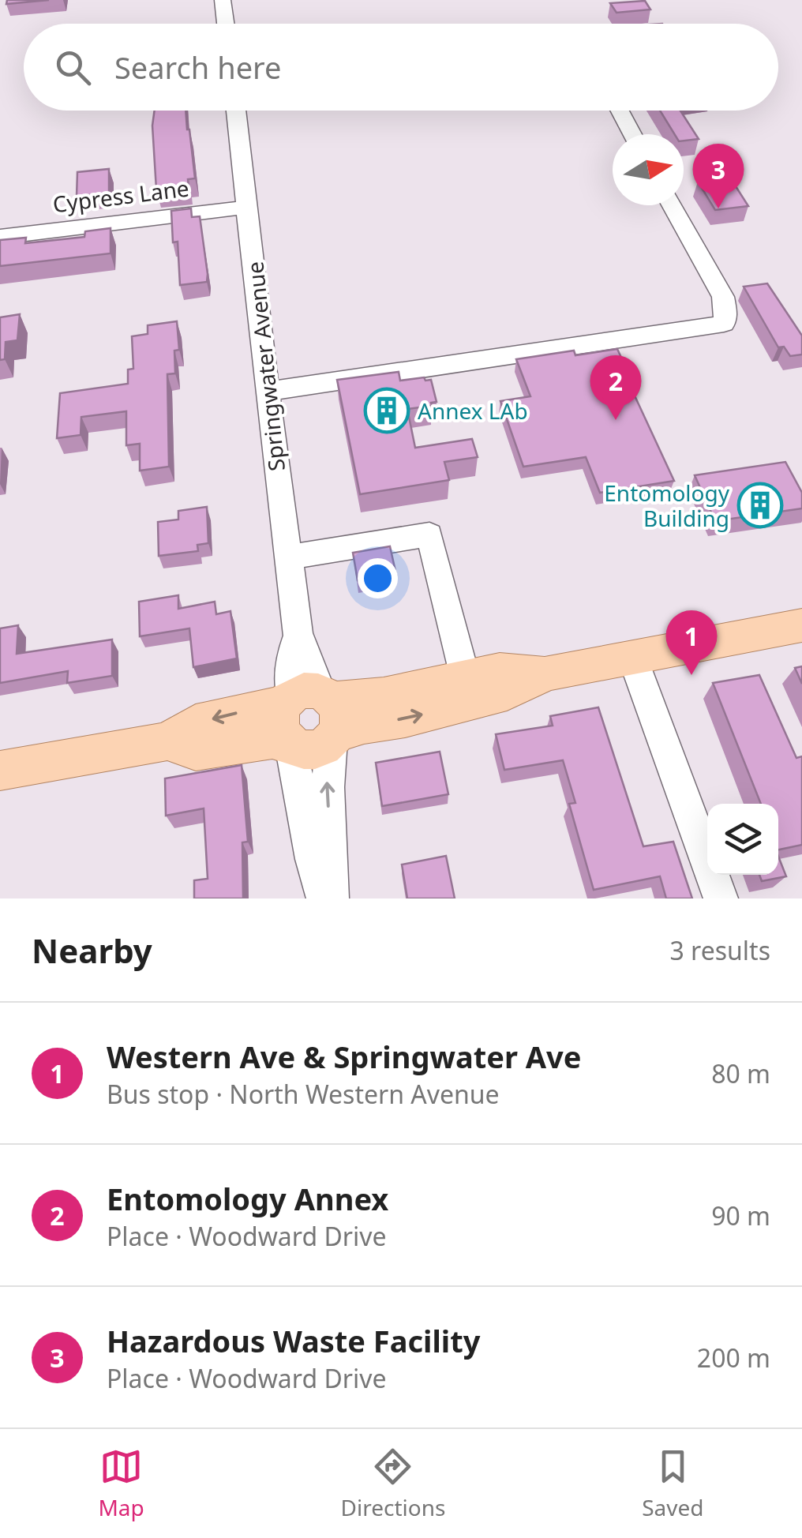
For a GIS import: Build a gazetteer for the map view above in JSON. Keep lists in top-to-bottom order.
{
  "streets": {
    "street": ["Cypress Lane", "Springwater Avenue"]
  },
  "crossings": [
    ["Cypress Lane", "Springwater Avenue"]
  ],
  "places": {
    "building": ["Annex LAb", "Entomology Building"]
  },
  "north": "right",
  "page": {
    "search": "Search here",
    "pins": ["3", "2", "1"],
    "heading": ["Nearby", "3 results"],
    "list": [
      {
        "mark": "1",
        "name": "Western Ave & Springwater Ave",
        "note": "Bus stop · North Western Avenue",
        "value": "80 m"
      },
      {
        "mark": "2",
        "name": "Entomology Annex",
        "note": "Place · Woodward Drive",
        "value": "90 m"
      },
      {
        "mark": "3",
        "name": "Hazardous Waste Facility",
        "note": "Place · Woodward Drive",
        "value": "200 m"
      }
    ],
    "nav": ["Map", "Directions", "Saved"]
  }
}
